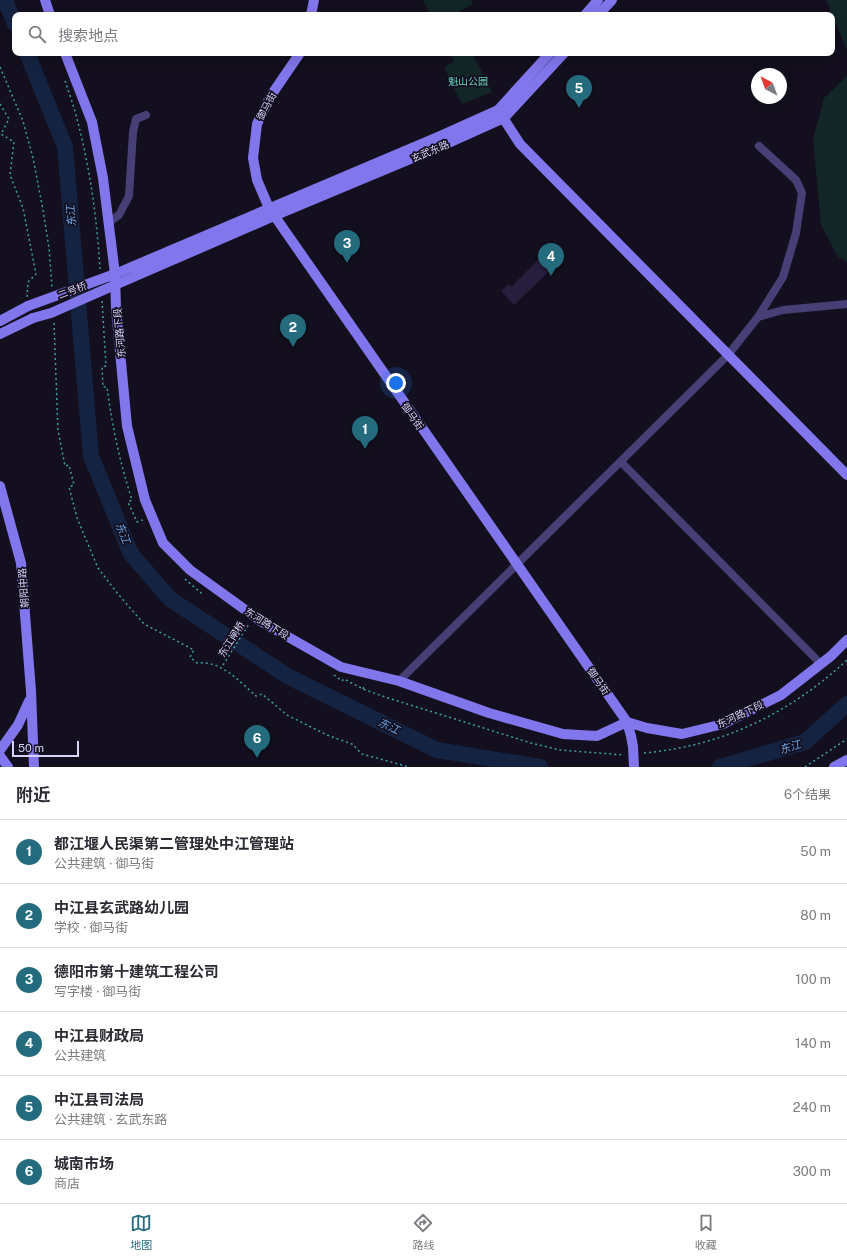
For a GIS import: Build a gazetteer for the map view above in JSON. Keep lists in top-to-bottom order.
{
  "streets": {
    "street": [
      "御马街",
      "玄武东路",
      "二号桥",
      "东河路下段",
      "朝阳中路"
    ],
    "path": ["东江闸桥"]
  },
  "crossings": [
    ["御马街", "玄武东路"],
    ["御马街", "二号桥"],
    ["御马街", "东河路下段"],
    ["玄武东路", "二号桥"],
    ["二号桥", "东河路下段"]
  ],
  "water": ["东江"],
  "parks": ["魁山公园"],
  "scale_bar": "50 m",
  "north": "top left",
  "page": {
    "search": "搜索地点",
    "pins": [
      "5",
      "3",
      "4",
      "2",
      "1",
      "6"
    ],
    "scale": "50 m",
    "heading": ["附近", "6个结果"],
    "list": [
      {
        "mark": "1",
        "name": "都江堰人民渠第二管理处中江管理站",
        "note": "公共建筑 · 御马街",
        "value": "50 m"
      },
      {
        "mark": "2",
        "name": "中江县玄武路幼儿园",
        "note": "学校 · 御马街",
        "value": "80 m"
      },
      {
        "mark": "3",
        "name": "德阳市第十建筑工程公司",
        "note": "写字楼 · 御马街",
        "value": "100 m"
      },
      {
        "mark": "4",
        "name": "中江县财政局",
        "note": "公共建筑",
        "value": "140 m"
      },
      {
        "mark": "5",
        "name": "中江县司法局",
        "note": "公共建筑 · 玄武东路",
        "value": "240 m"
      },
      {
        "mark": "6",
        "name": "城南市场",
        "note": "商店",
        "value": "300 m"
      }
    ],
    "nav": ["地图", "路线", "收藏"]
  }
}
